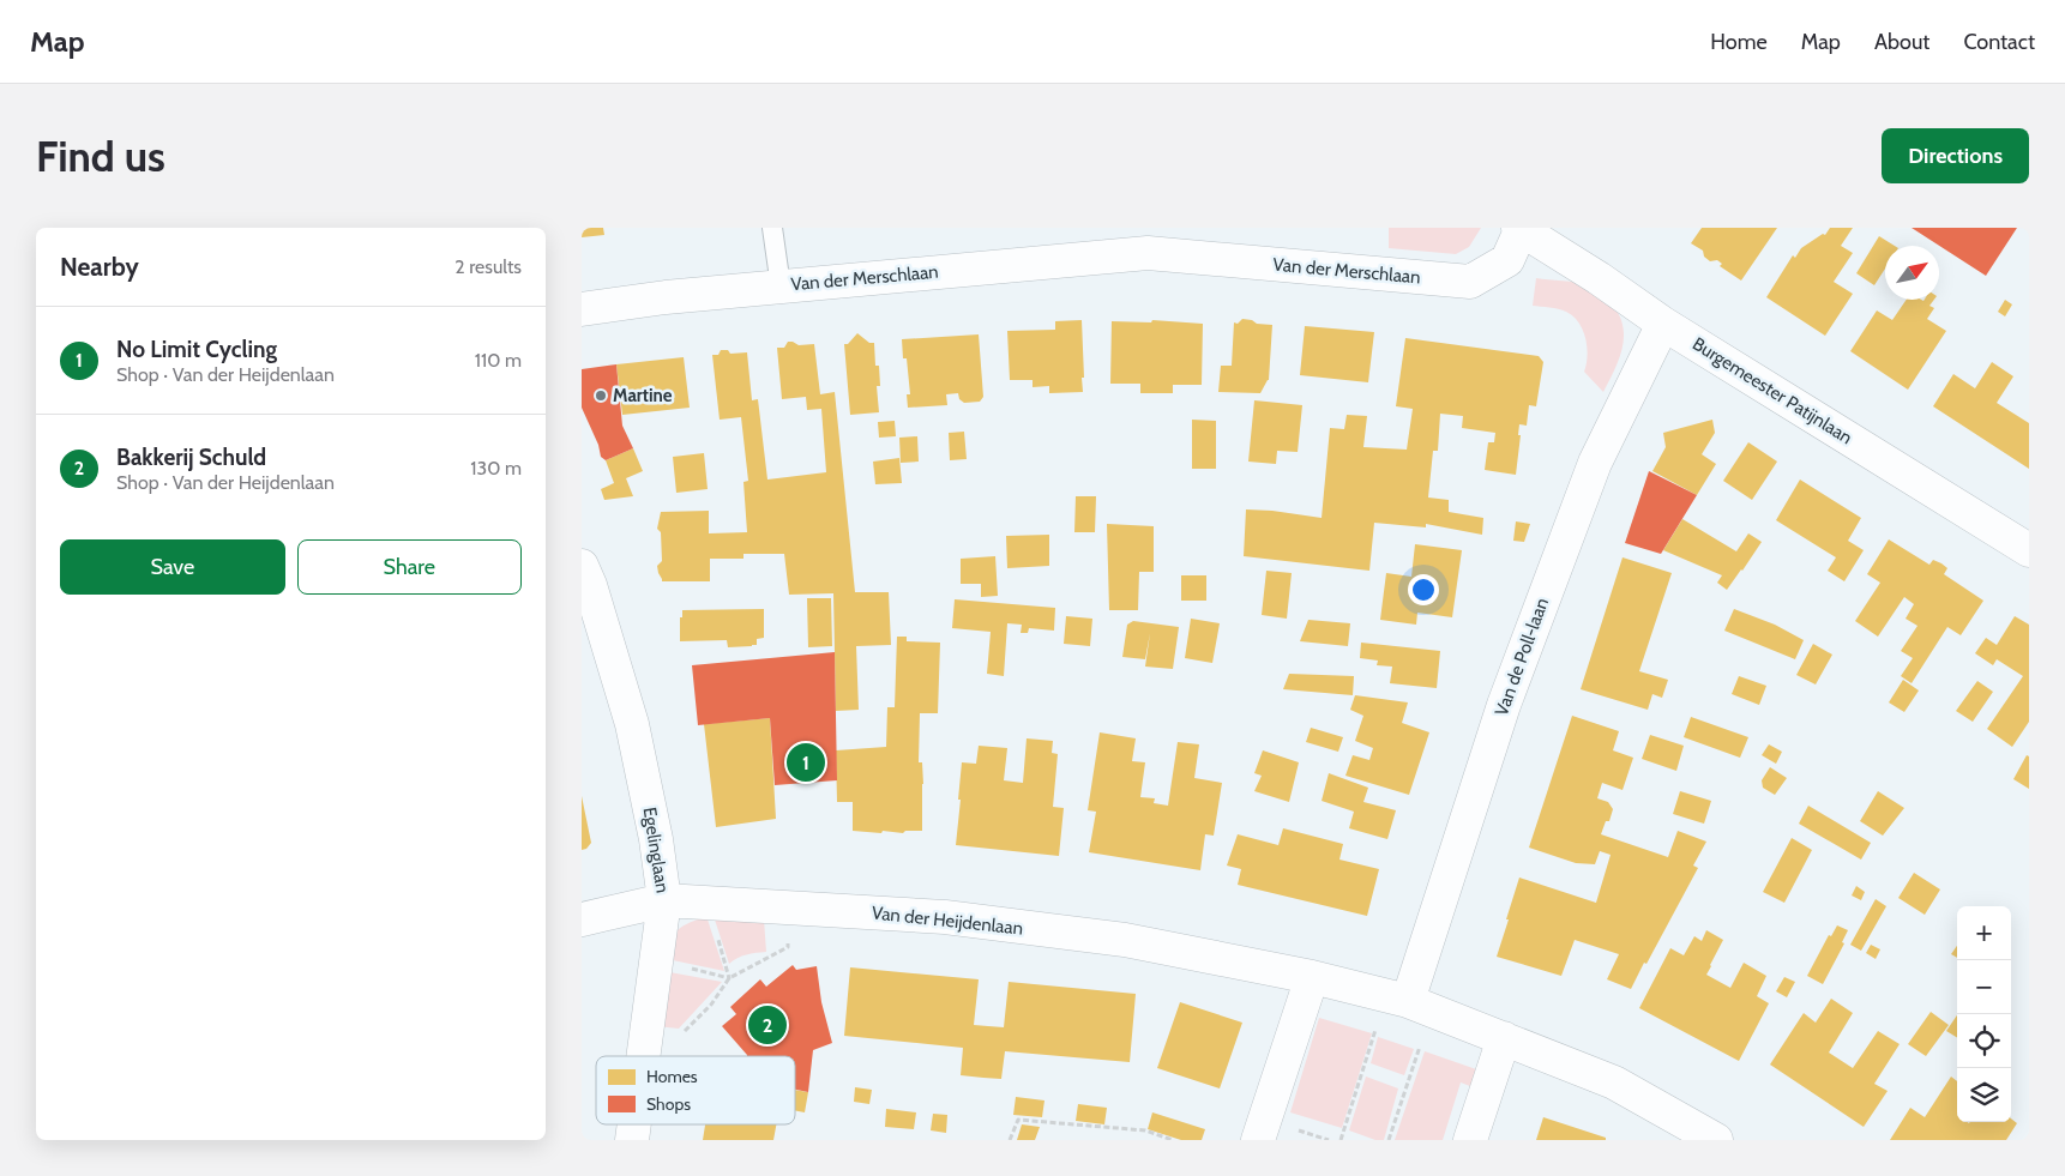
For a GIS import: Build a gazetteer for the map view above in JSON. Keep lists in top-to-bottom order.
{
  "streets": {
    "street": [
      "Van der Merschlaan",
      "Burgemeester Patijnlaan",
      "Van de Poll-laan",
      "Egelinglaan",
      "Van der Heijdenlaan"
    ]
  },
  "crossings": [
    ["Van der Merschlaan", "Burgemeester Patijnlaan"],
    ["Burgemeester Patijnlaan", "Van de Poll-laan"],
    ["Van de Poll-laan", "Van der Heijdenlaan"],
    ["Egelinglaan", "Van der Heijdenlaan"]
  ],
  "places": ["Martine"],
  "legend": ["Homes", "Shops"],
  "north": "top right",
  "page": {
    "header": "Map",
    "nav": [
      "Home",
      "Map",
      "About",
      "Contact"
    ],
    "buttons": [
      "Directions",
      ["Save", "Share"]
    ],
    "title": "Find us",
    "heading": ["Nearby", "2 results"],
    "list": [
      {
        "mark": "1",
        "name": "No Limit Cycling",
        "note": "Shop · Van der Heijdenlaan",
        "value": "110 m"
      },
      {
        "mark": "2",
        "name": "Bakkerij Schuld",
        "note": "Shop · Van der Heijdenlaan",
        "value": "130 m"
      }
    ],
    "pins": ["1", "2"],
    "map_buttons": ["+", "−"]
  }
}
